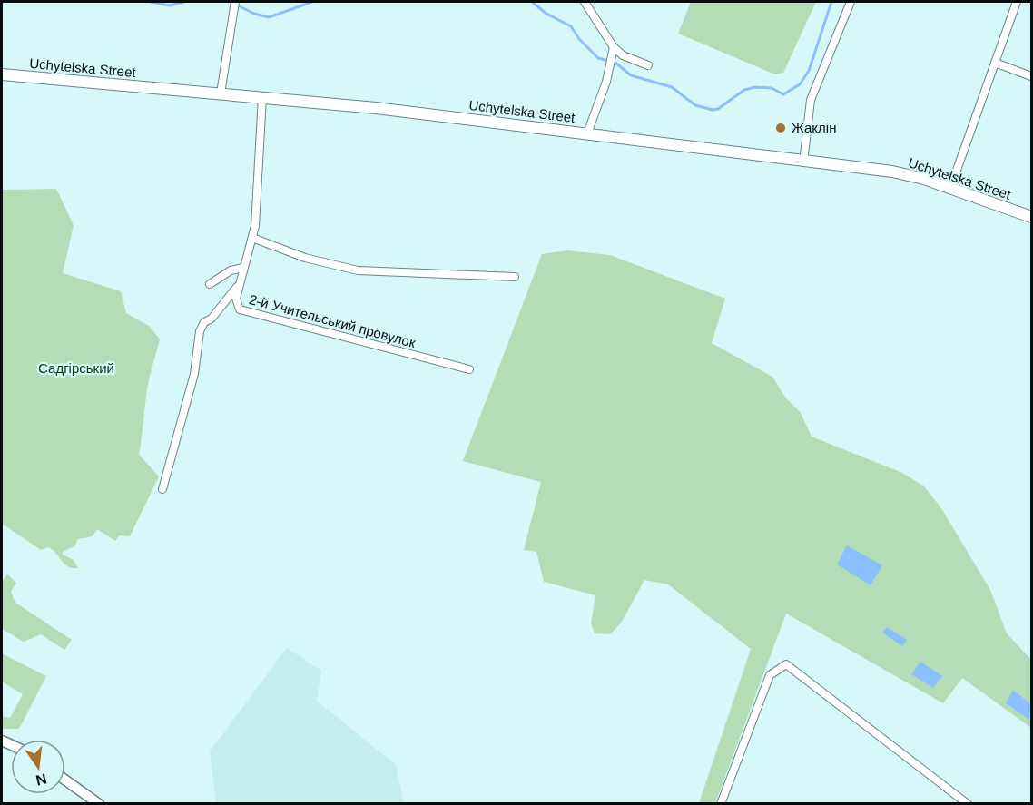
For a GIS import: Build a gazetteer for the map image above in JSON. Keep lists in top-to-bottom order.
{
  "streets": {
    "main road": ["Uchytelska Street"],
    "street": ["2-й Учительський провулок"]
  },
  "crossings": [
    ["Uchytelska Street", "2-й Учительський провулок"]
  ],
  "parks": ["Садгірський"],
  "places": ["Жаклін"],
  "north": "bottom"
}
